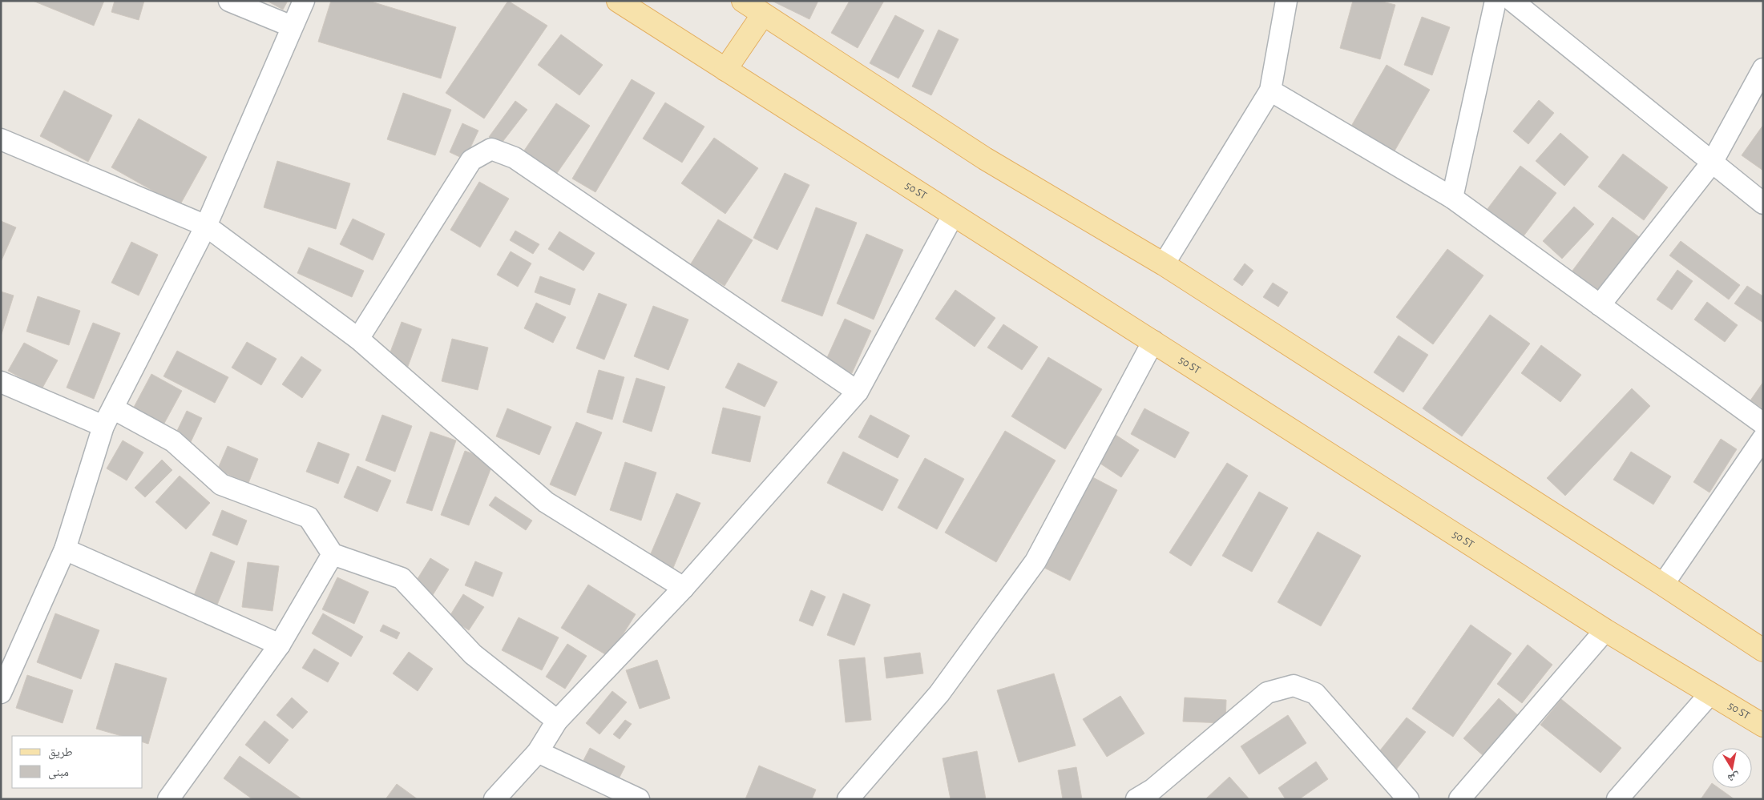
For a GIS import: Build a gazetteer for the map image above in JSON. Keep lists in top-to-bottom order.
{
  "streets": {
    "main road": ["50 ST"]
  },
  "legend": ["طريق", "مبنى"],
  "north": "bottom"
}
